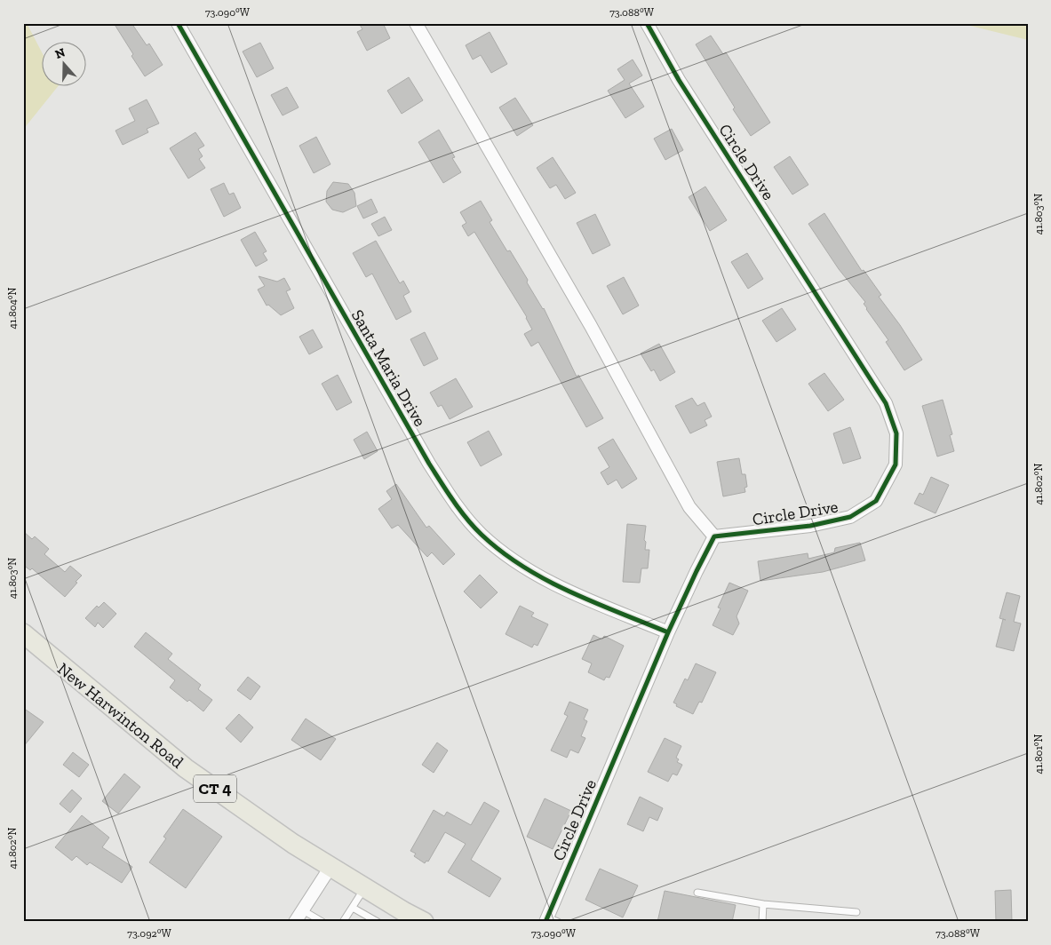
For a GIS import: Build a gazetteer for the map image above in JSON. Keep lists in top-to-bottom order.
{
  "streets": {
    "main road": ["New Harwinton Road", "CT 4"],
    "street": ["Circle Drive", "Santa Maria Drive"]
  },
  "crossings": [
    ["Circle Drive", "Santa Maria Drive"]
  ],
  "north": "top",
  "coordinates": [
    "73.090°W",
    "73.088°W",
    "41.803°N",
    "41.804°N",
    "41.802°N",
    "41.801°N",
    "73.092°W"
  ]
}
